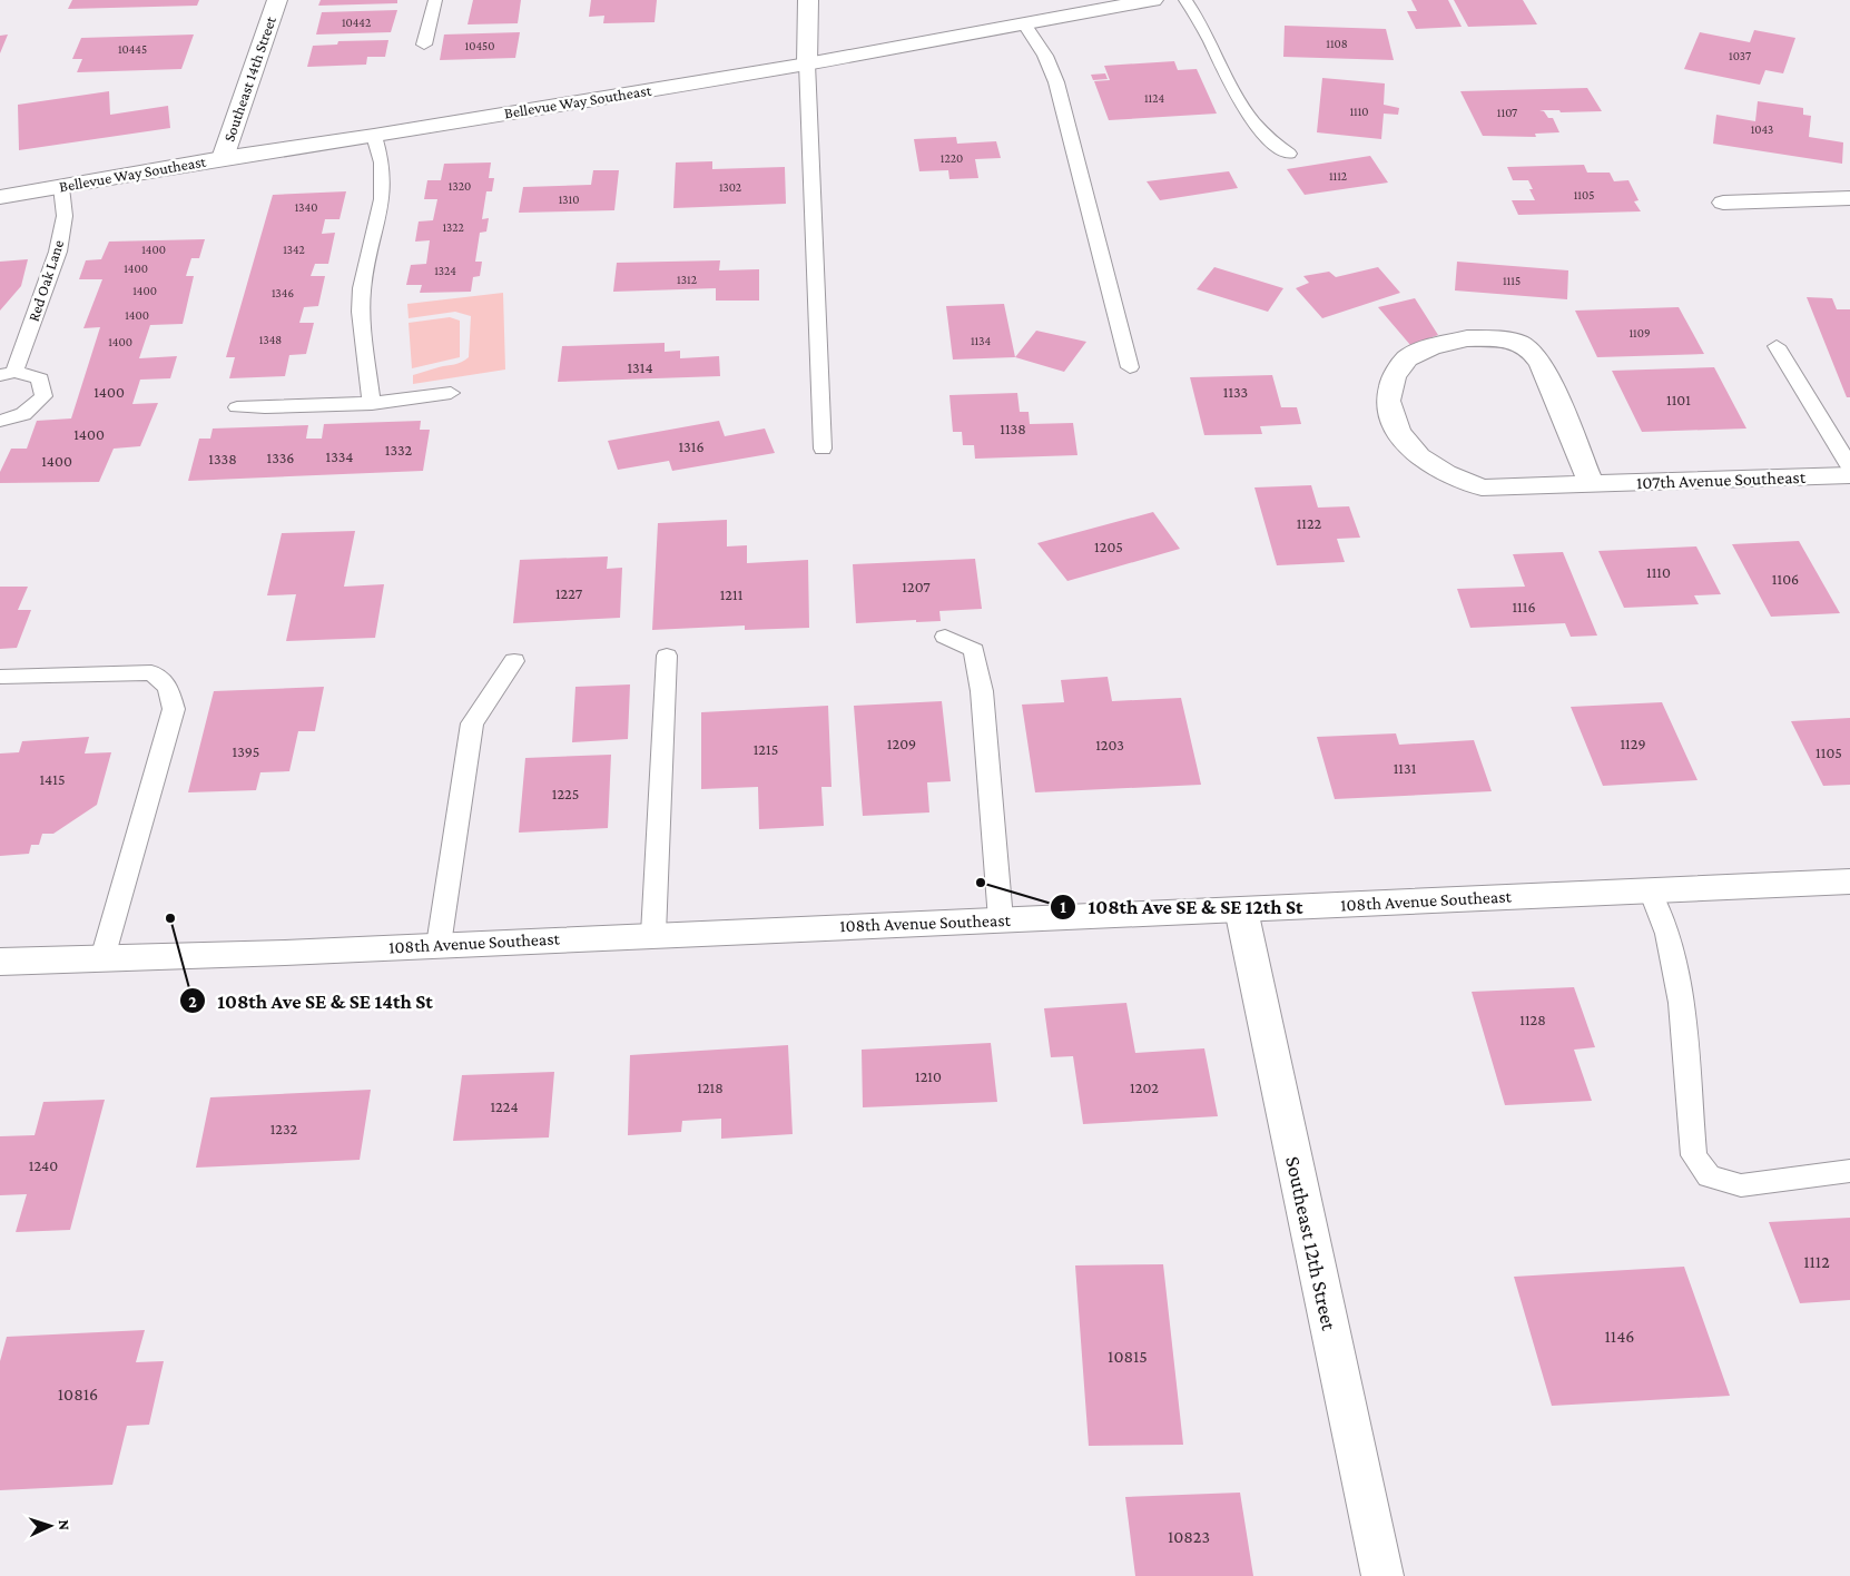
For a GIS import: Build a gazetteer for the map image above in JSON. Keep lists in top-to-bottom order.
{
  "streets": {
    "street": [
      "Southeast 14th Street",
      "Bellevue Way Southeast",
      "107th Avenue Southeast",
      "108th Avenue Southeast",
      "Southeast 12th Street"
    ],
    "lane": ["Red Oak Lane"]
  },
  "crossings": [
    ["Southeast 14th Street", "Bellevue Way Southeast"],
    ["Bellevue Way Southeast", "Red Oak Lane"],
    ["108th Avenue Southeast", "Southeast 12th Street"]
  ],
  "places": ["108th Ave SE & SE 12th St", "108th Ave SE & SE 14th St"],
  "house_numbers": [
    "10442",
    "1108",
    "10450",
    "10445",
    "1037",
    "1124",
    "1110",
    "1107",
    "1043",
    "1220",
    "1112",
    "1320",
    "1302",
    "1105",
    "1310",
    "1340",
    "1322",
    "1400",
    "1342",
    "1400",
    "1324",
    "1312",
    "1115",
    "1400",
    "1346",
    "1400",
    "1109",
    "1348",
    "1134",
    "1400",
    "1314",
    "1400",
    "1133",
    "1101",
    "1138",
    "1400",
    "1316",
    "1332",
    "1334",
    "1336",
    "1338",
    "1400",
    "1122",
    "1205",
    "1110",
    "1106",
    "1207",
    "1227",
    "1211",
    "1116",
    "1209",
    "1129",
    "1203",
    "1215",
    "1395",
    "1105",
    "1131",
    "1415",
    "1225",
    "1128",
    "1210",
    "1218",
    "1202",
    "1224",
    "1232",
    "1240",
    "1112",
    "1146",
    "10815",
    "10816",
    "10823"
  ],
  "north": "right"
}
